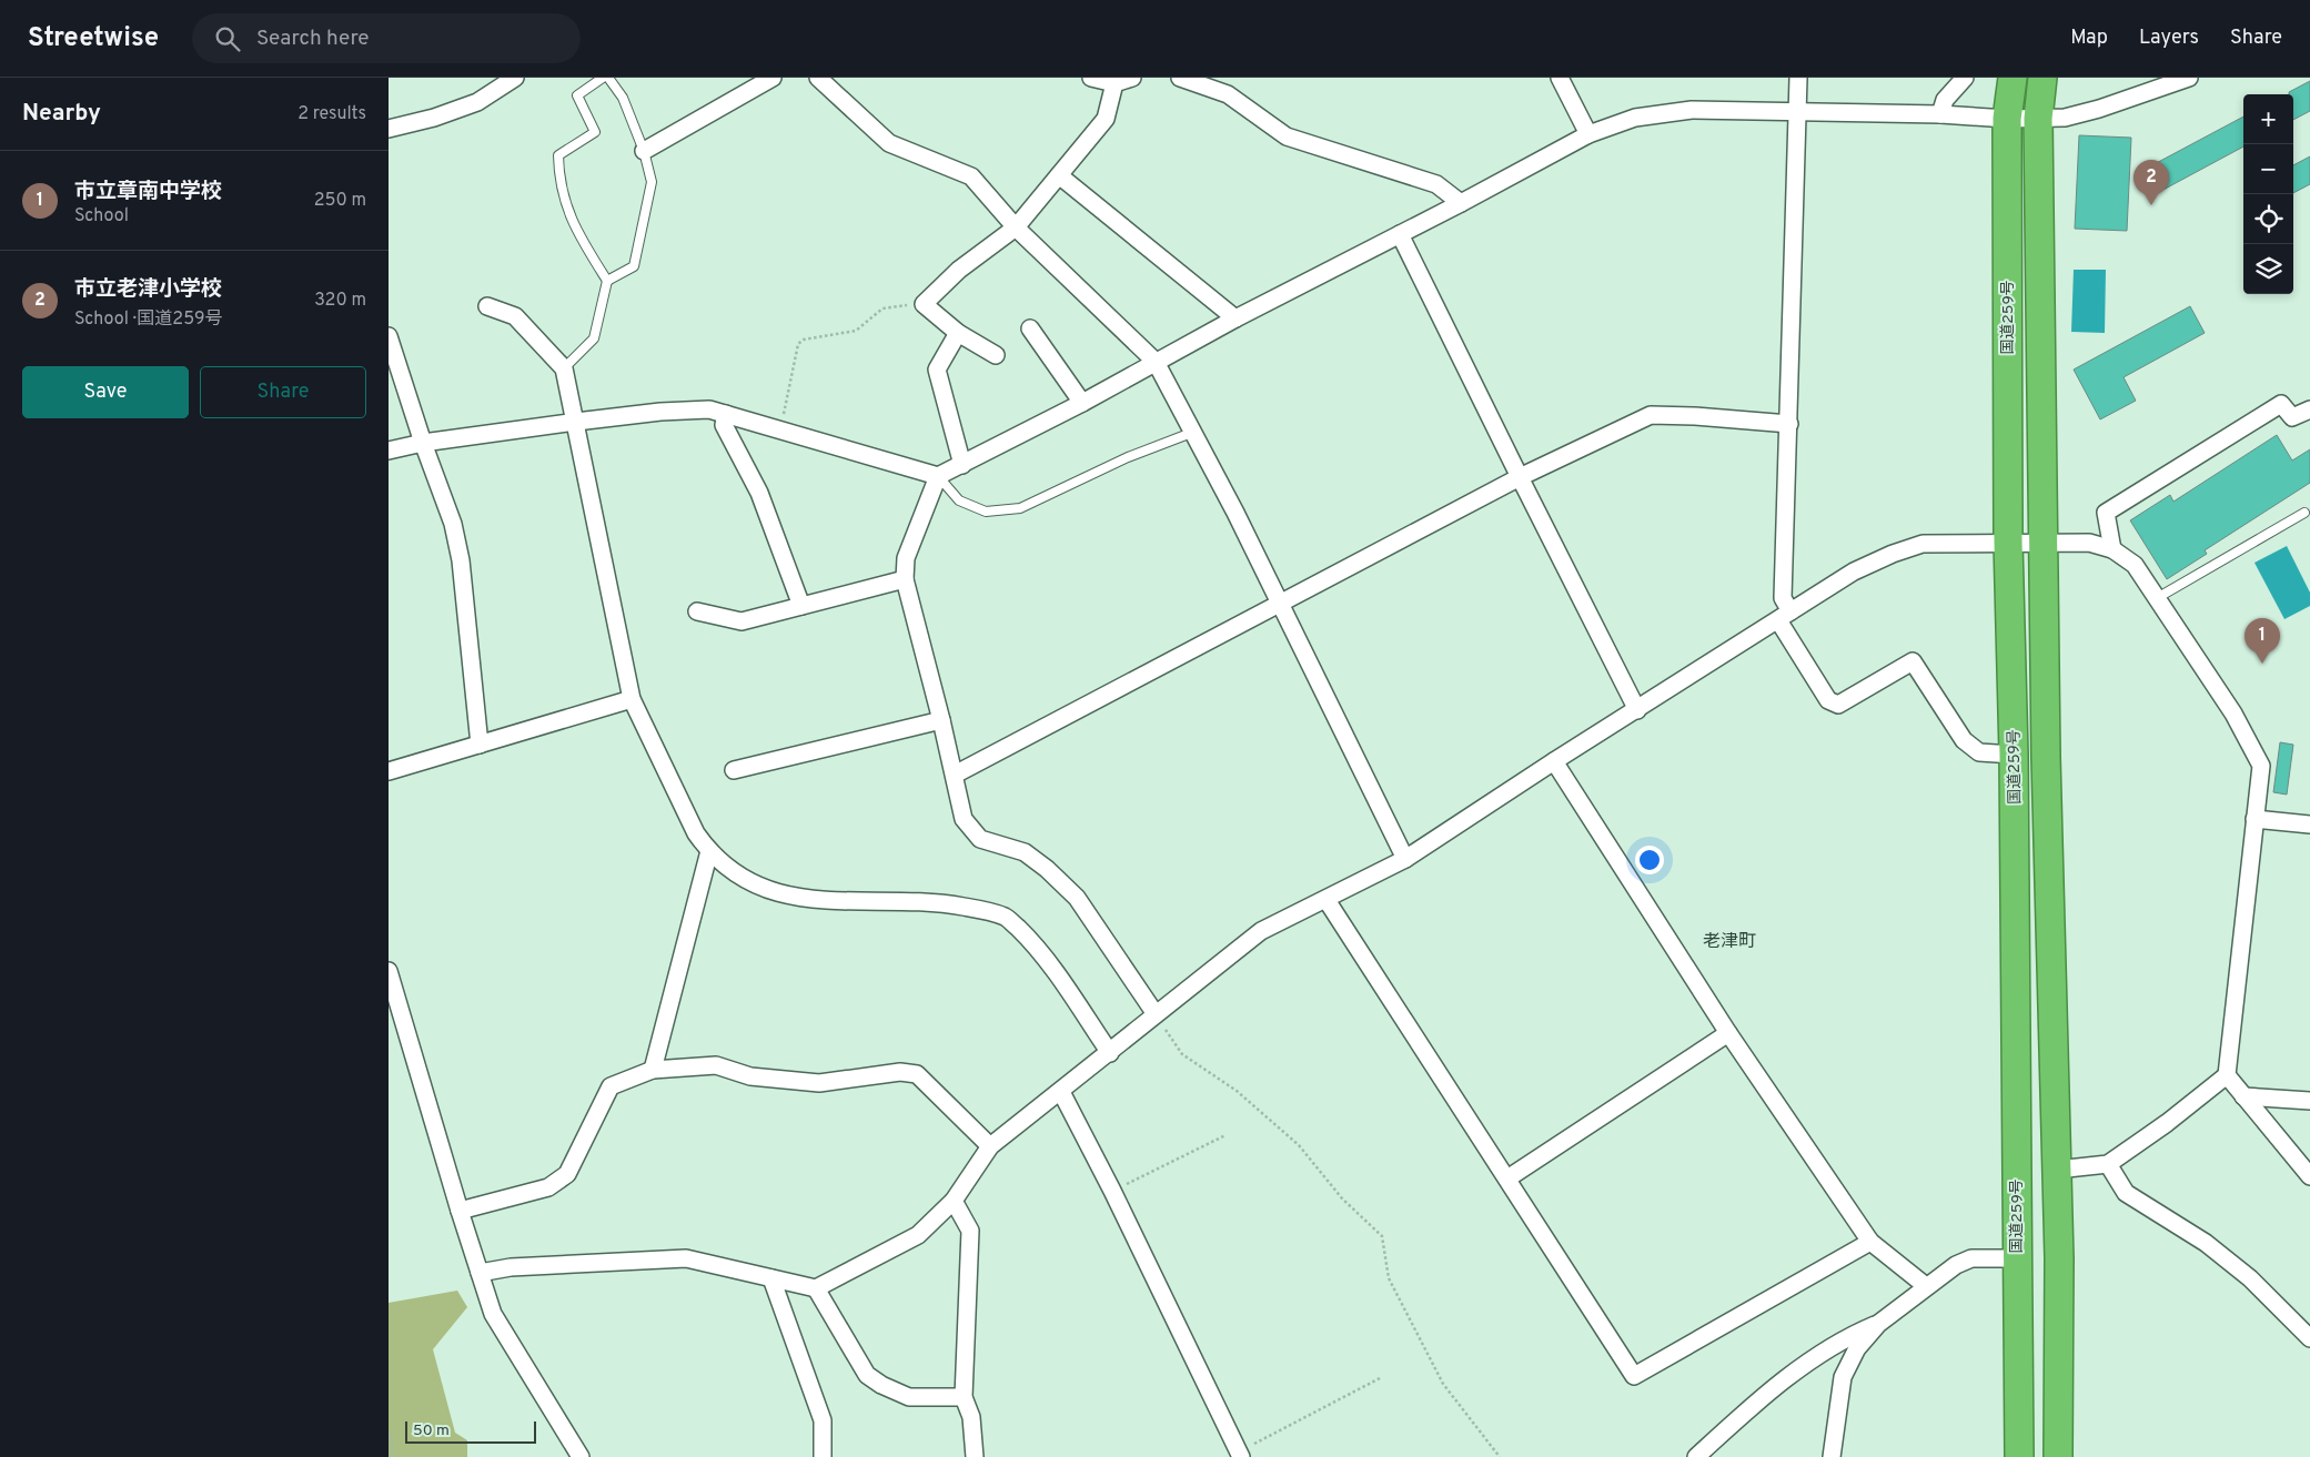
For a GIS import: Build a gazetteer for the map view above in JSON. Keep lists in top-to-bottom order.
{
  "streets": {
    "highway": ["国道259号"]
  },
  "districts": ["老津町"],
  "scale_bar": "50 m",
  "page": {
    "header": "Streetwise",
    "search": "Search here",
    "nav": ["Map", "Layers", "Share"],
    "heading": ["Nearby", "2 results"],
    "map_buttons": ["+", "−"],
    "list": [
      {
        "mark": "1",
        "name": "市立章南中学校",
        "note": "School",
        "value": "250 m"
      },
      {
        "mark": "2",
        "name": "市立老津小学校",
        "note": "School · 国道259号",
        "value": "320 m"
      }
    ],
    "pins": ["2", "1"],
    "buttons": ["Save", "Share"],
    "scale": "50 m"
  }
}
